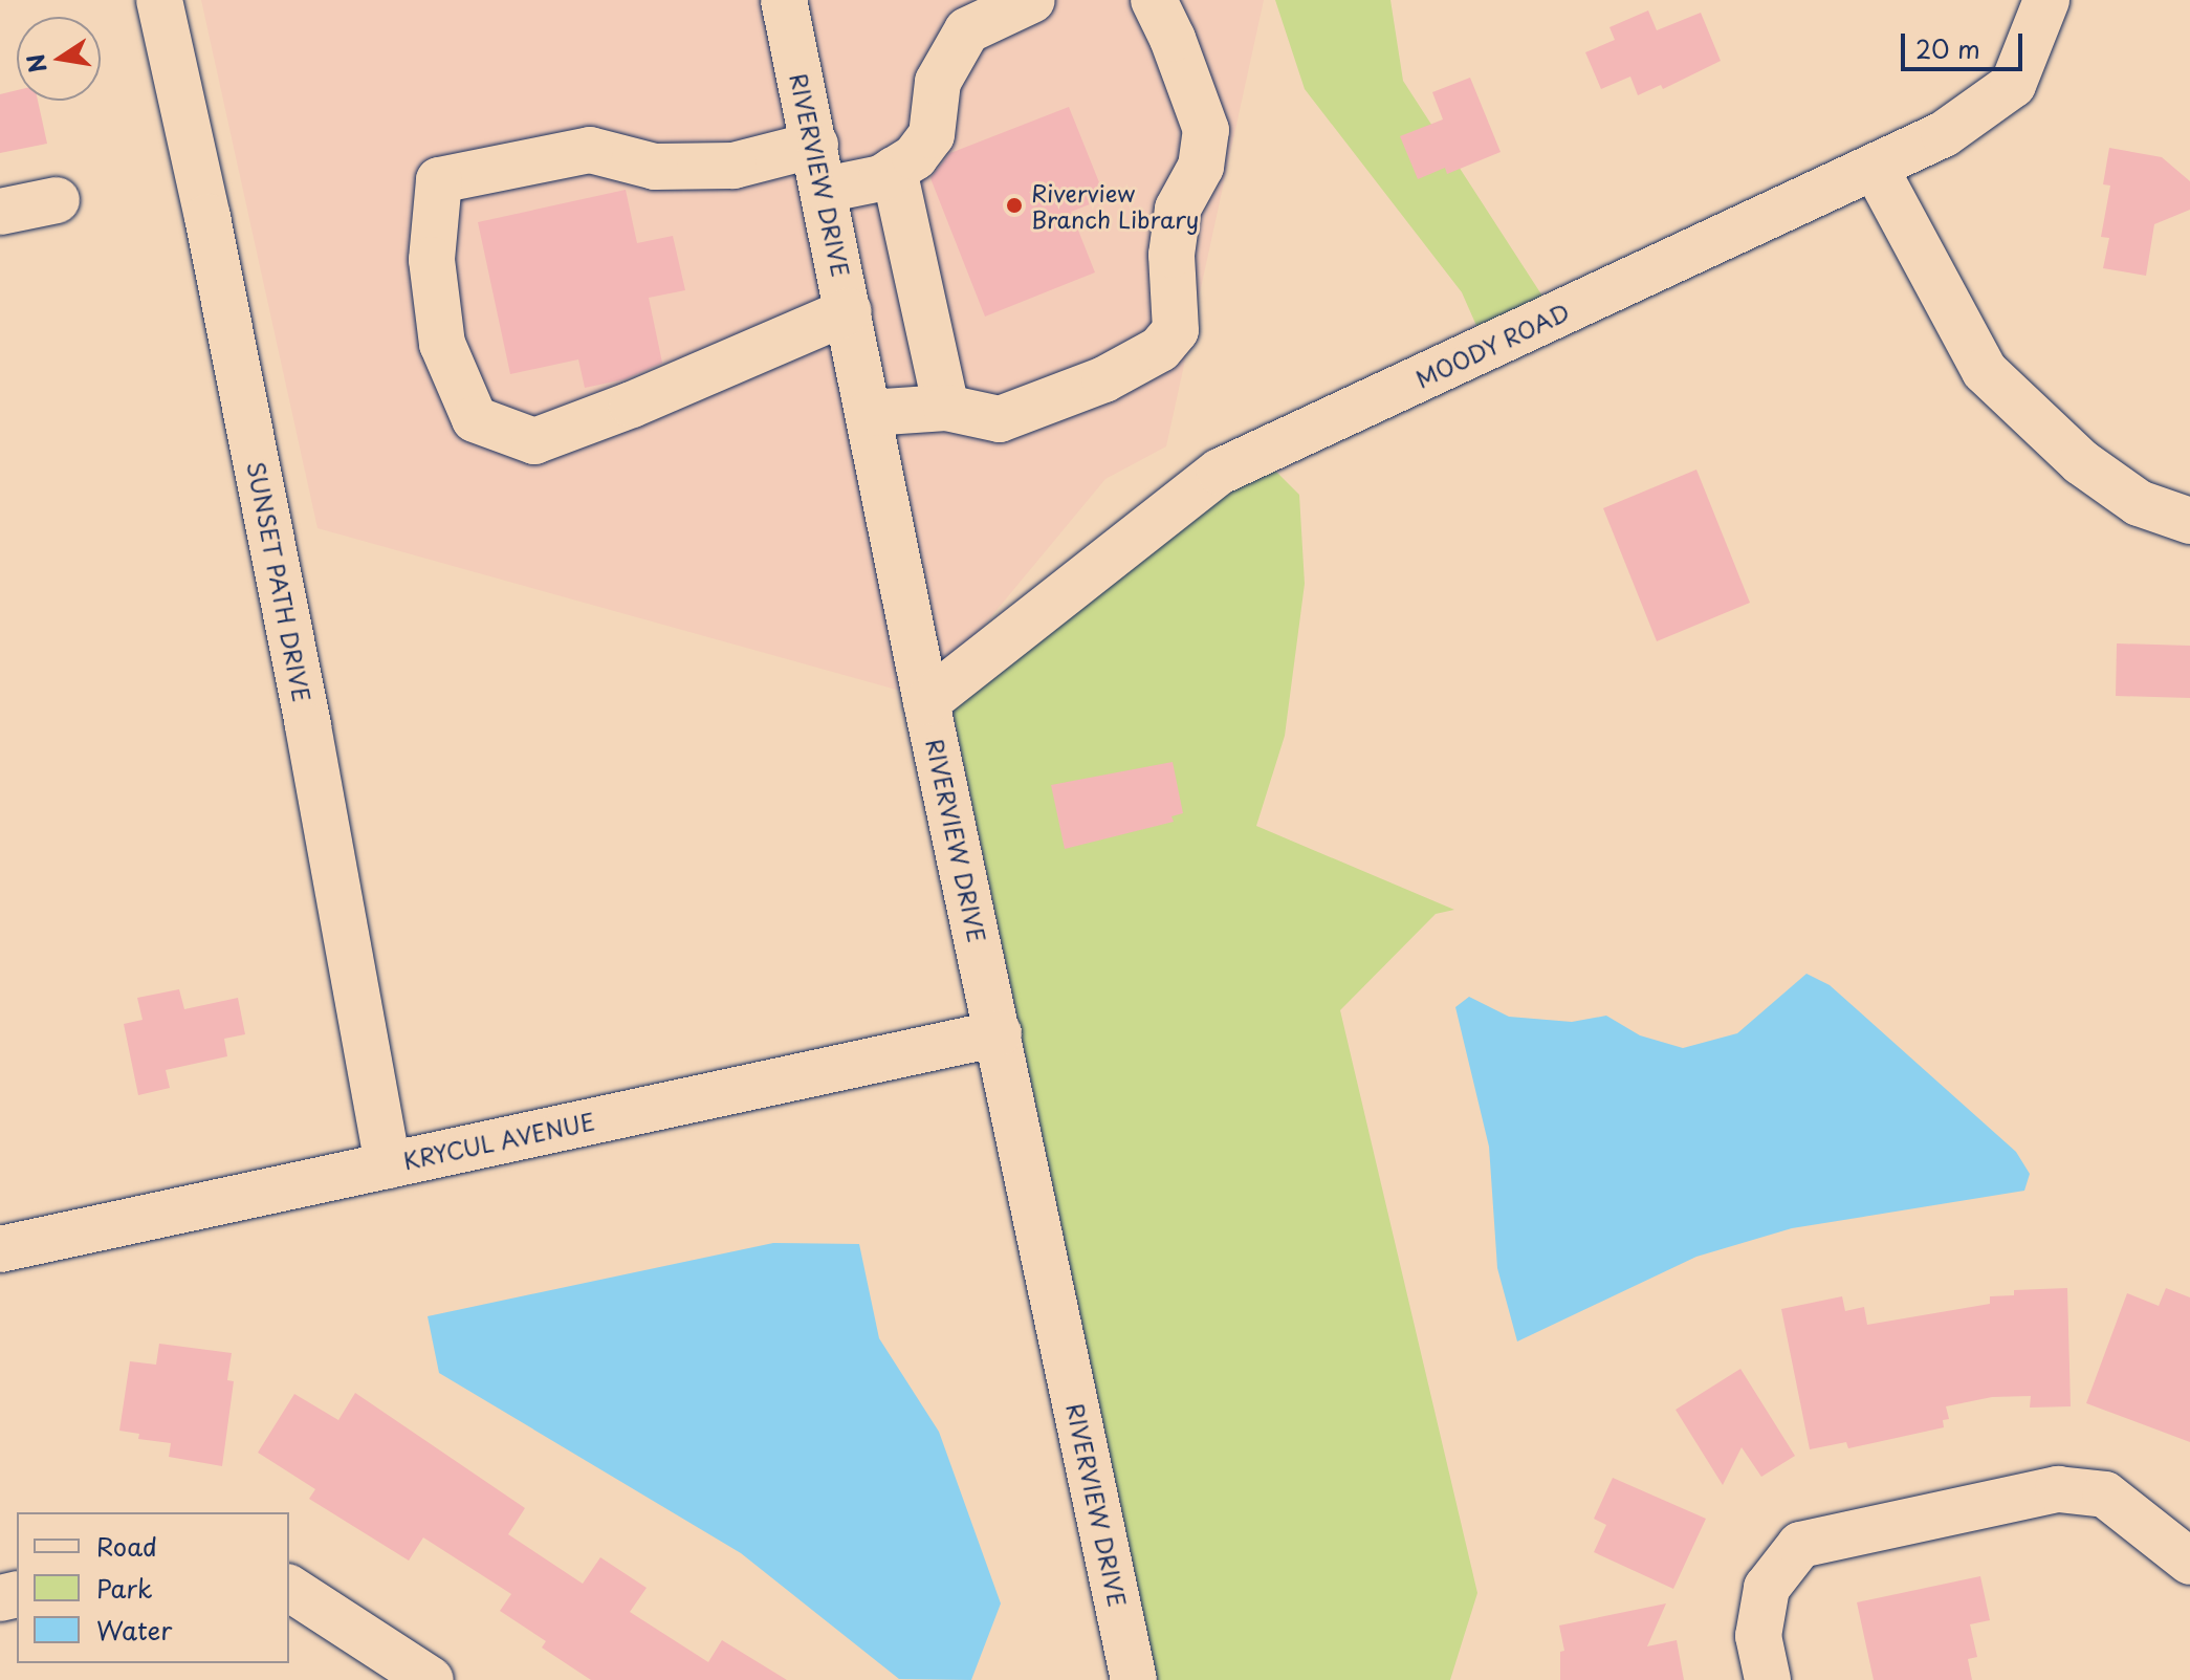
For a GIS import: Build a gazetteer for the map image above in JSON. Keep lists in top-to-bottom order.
{
  "streets": {
    "street": [
      "RIVERVIEW DRIVE",
      "MOODY ROAD",
      "SUNSET PATH DRIVE",
      "KRYCUL AVENUE"
    ]
  },
  "crossings": [
    ["RIVERVIEW DRIVE", "MOODY ROAD"],
    ["RIVERVIEW DRIVE", "KRYCUL AVENUE"],
    ["SUNSET PATH DRIVE", "KRYCUL AVENUE"]
  ],
  "places": ["Riverview Branch Library"],
  "legend": ["Road", "Park", "Water"],
  "scale_bar": "20 m",
  "north": "left"
}
